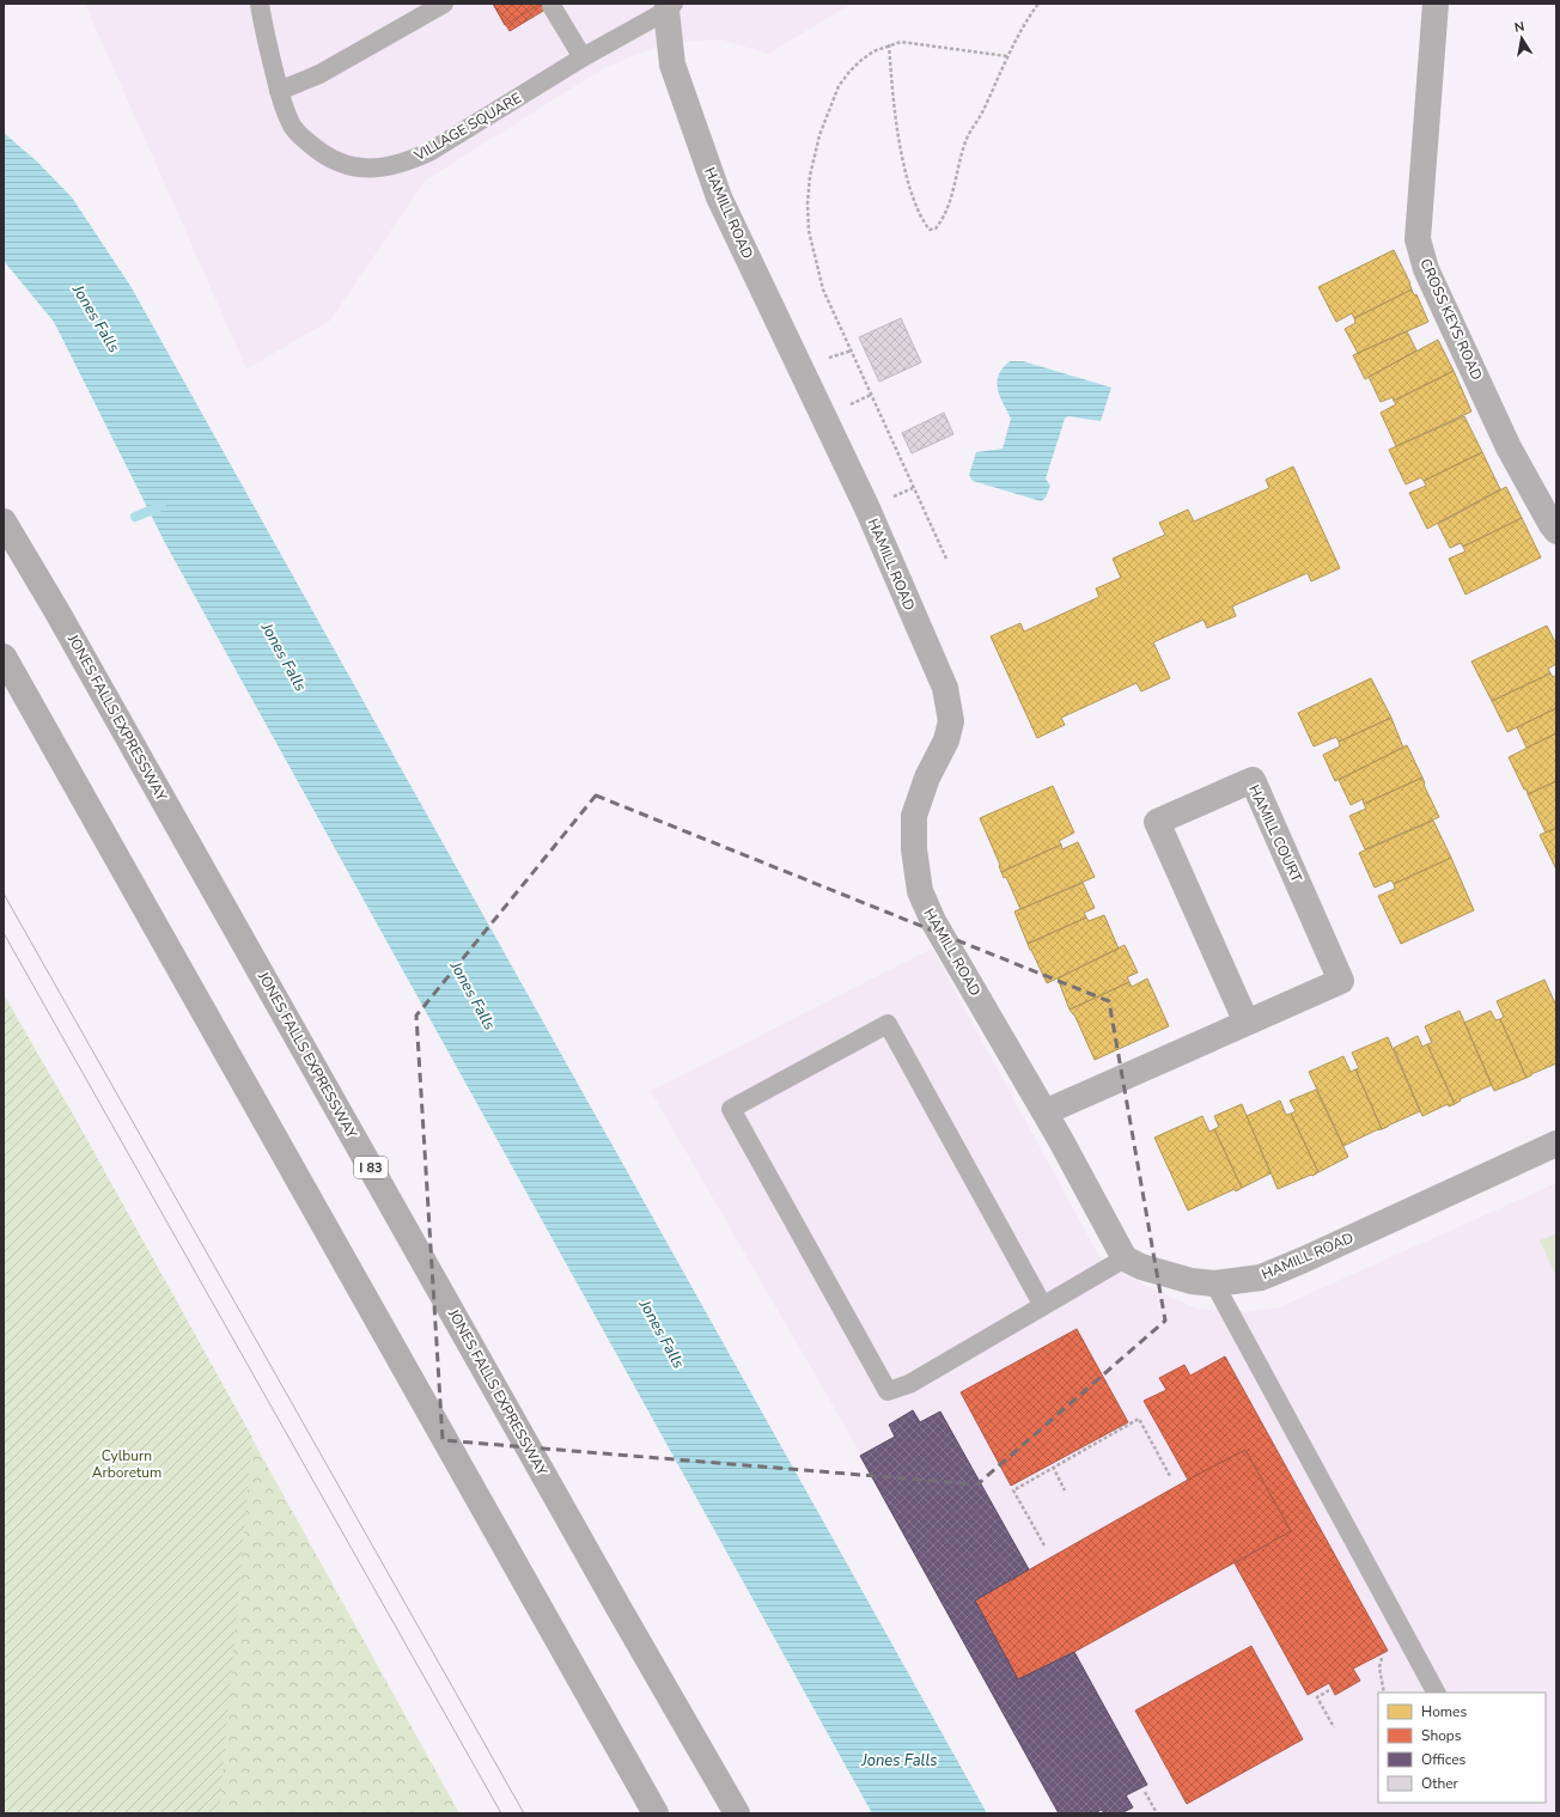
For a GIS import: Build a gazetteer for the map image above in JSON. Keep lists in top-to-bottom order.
{
  "streets": {
    "highway": ["JONES FALLS EXPRESSWAY", "I 83"],
    "street": ["HAMILL ROAD", "CROSS KEYS ROAD", "HAMILL COURT"],
    "lane": ["VILLAGE SQUARE"]
  },
  "crossings": [
    ["VILLAGE SQUARE", "HAMILL ROAD"]
  ],
  "water": ["Jones Falls"],
  "parks": ["Cylburn Arboretum"],
  "legend": [
    "Homes",
    "Shops",
    "Offices",
    "Other"
  ],
  "north": "top"
}
